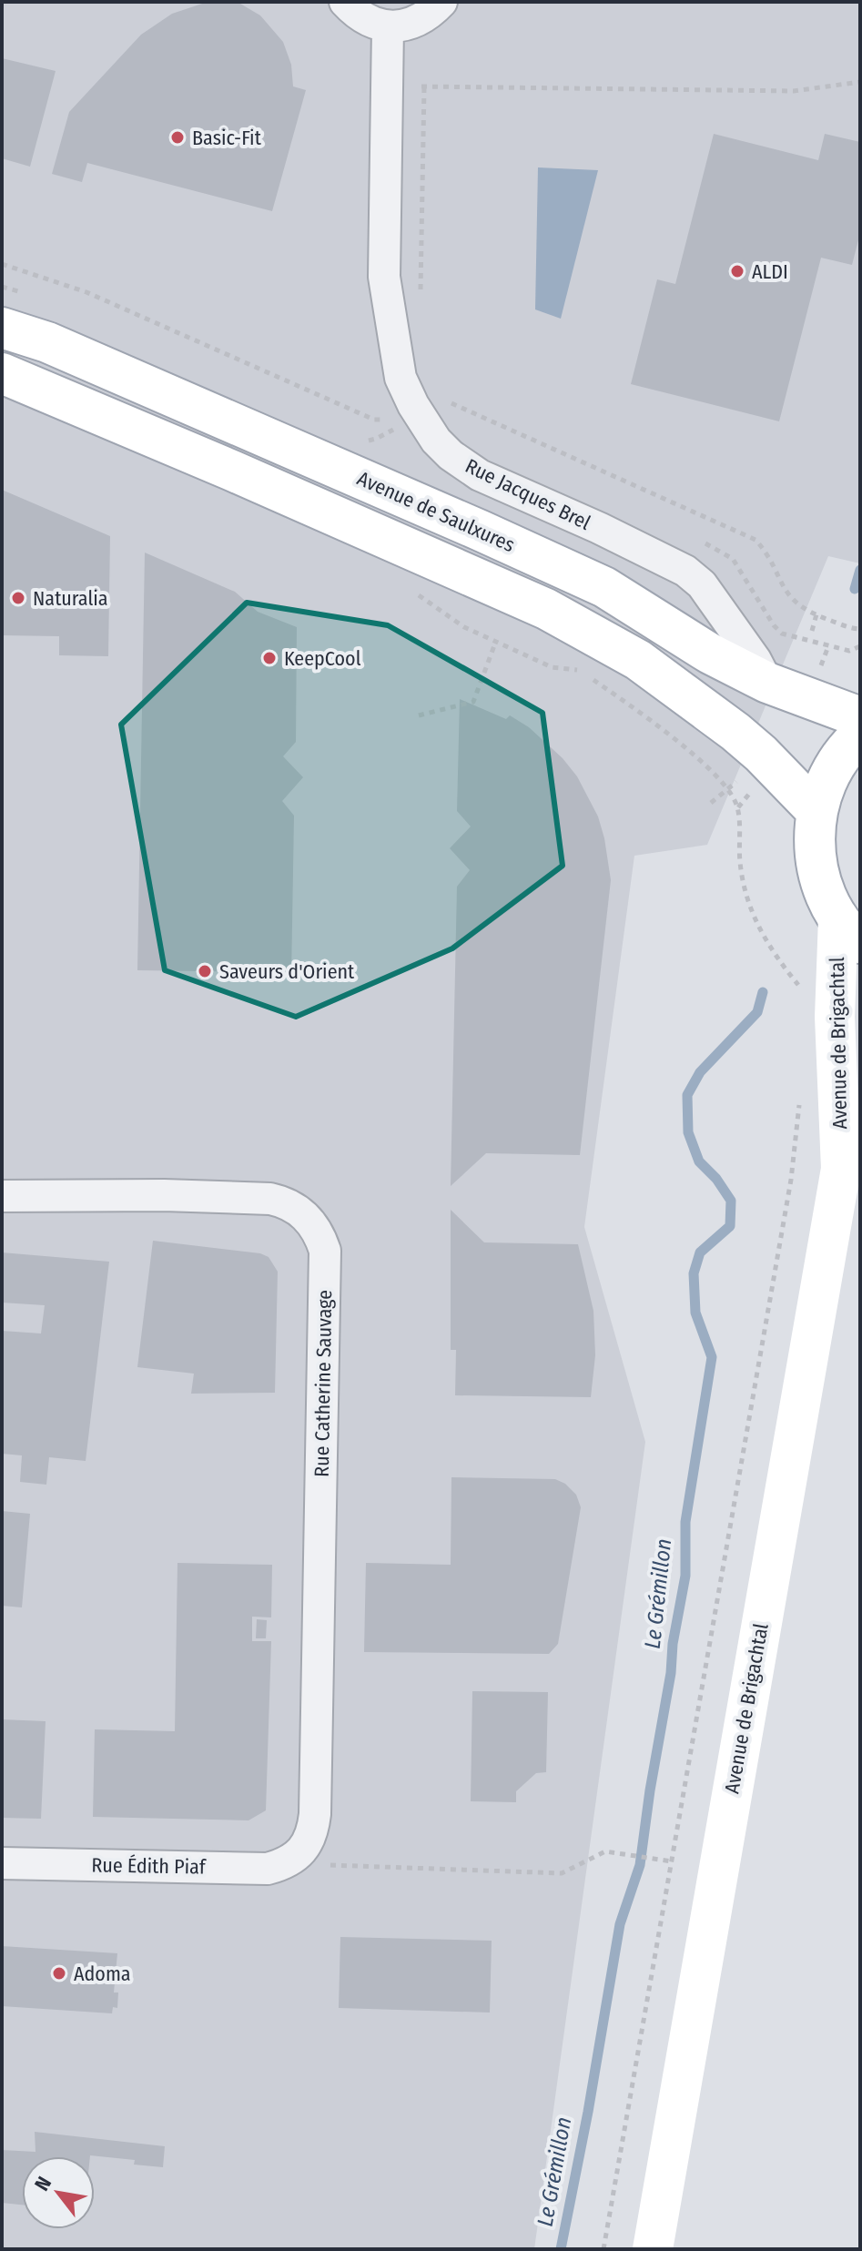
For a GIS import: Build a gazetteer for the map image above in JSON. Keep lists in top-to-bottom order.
{
  "streets": {
    "main road": ["Avenue de Saulxures", "Avenue de Brigachtal"],
    "street": ["Rue Jacques Brel", "Rue Catherine Sauvage", "Rue Édith Piaf"]
  },
  "crossings": [
    ["Rue Jacques Brel", "Avenue de Saulxures"],
    ["Rue Catherine Sauvage", "Rue Édith Piaf"]
  ],
  "water": ["Le Grémillon"],
  "places": [
    "Basic-Fit",
    "ALDI",
    "Naturalia",
    "KeepCool",
    "Saveurs d'Orient",
    "Adoma"
  ],
  "north": "top left"
}
